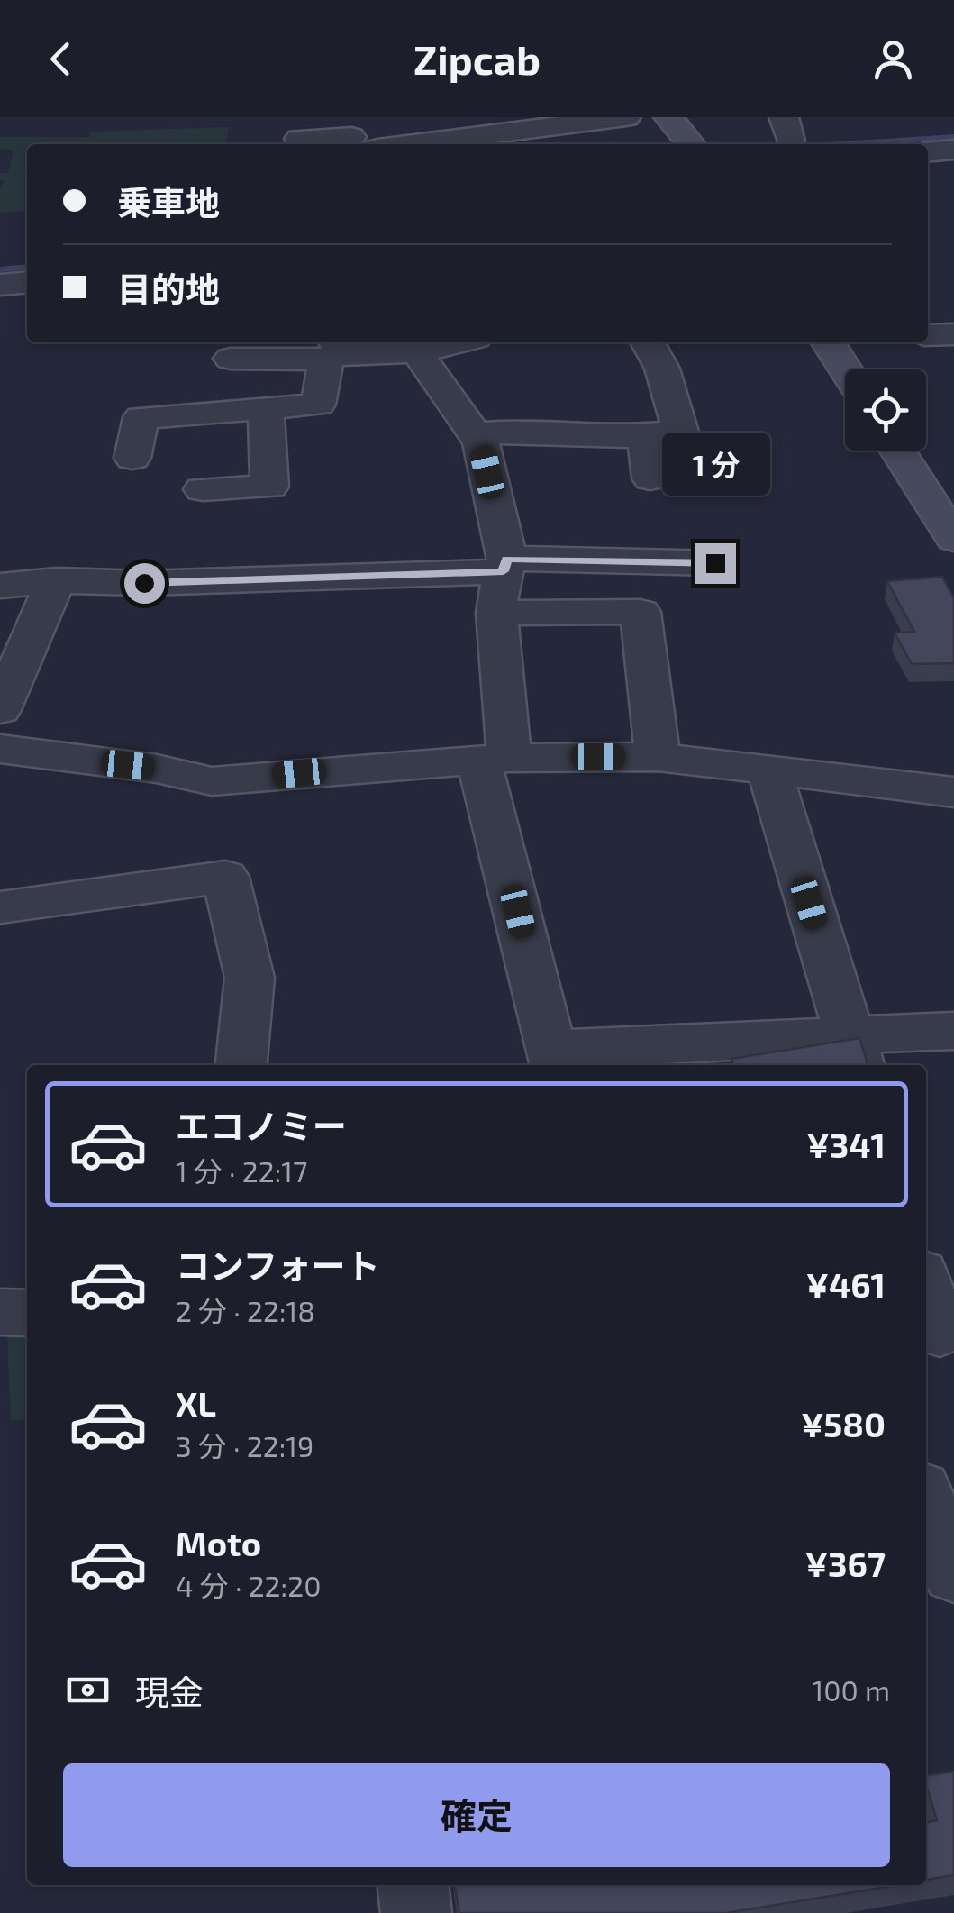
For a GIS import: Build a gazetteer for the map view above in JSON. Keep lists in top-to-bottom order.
{
  "page": {
    "header": "Zipcab",
    "banner": ["乗車地", "目的地"],
    "bubble": "1 分",
    "list": [
      {
        "name": "エコノミー",
        "note": "1 分 · 22:17",
        "value": "¥341"
      },
      {
        "name": "コンフォート",
        "note": "2 分 · 22:18",
        "value": "¥461"
      },
      {
        "name": "XL",
        "note": "3 分 · 22:19",
        "value": "¥580"
      },
      {
        "name": "Moto",
        "note": "4 分 · 22:20",
        "value": "¥367"
      }
    ],
    "pay": ["現金", "100 m"],
    "buttons": "確定"
  }
}
